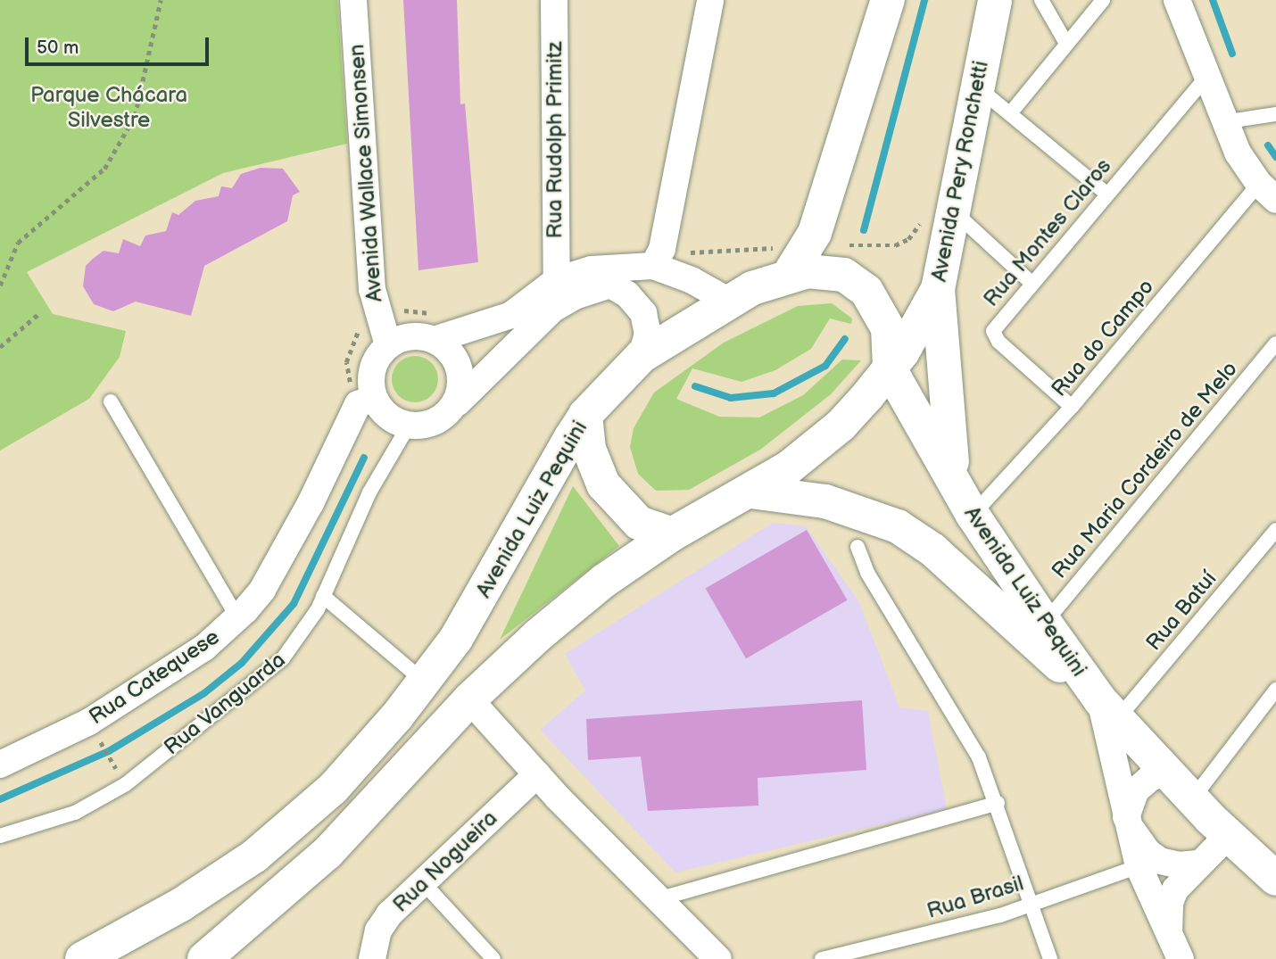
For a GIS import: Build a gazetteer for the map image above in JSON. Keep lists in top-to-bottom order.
{
  "streets": {
    "main road": ["Avenida Pery Ronchetti", "Avenida Luiz Pequini"],
    "street": [
      "Rua Rudolph Primitz",
      "Avenida Wallace Simonsen",
      "Rua Catequese",
      "Rua Nogueira"
    ],
    "lane": [
      "Rua Montes Claros",
      "Rua do Campo",
      "Rua Maria Cordeiro de Melo",
      "Rua Batuí",
      "Rua Vanguarda",
      "Rua Brasil"
    ]
  },
  "crossings": [
    ["Avenida Pery Ronchetti", "Avenida Luiz Pequini"],
    ["Avenida Wallace Simonsen", "Rua Catequese"],
    ["Avenida Wallace Simonsen", "Rua Vanguarda"],
    ["Rua Montes Claros", "Rua do Campo"],
    ["Rua do Campo", "Avenida Luiz Pequini"],
    ["Rua Maria Cordeiro de Melo", "Avenida Luiz Pequini"],
    ["Avenida Luiz Pequini", "Rua Batuí"],
    ["Rua Catequese", "Rua Vanguarda"]
  ],
  "parks": ["Parque Chácara Silvestre"],
  "scale_bar": "50 m"
}
